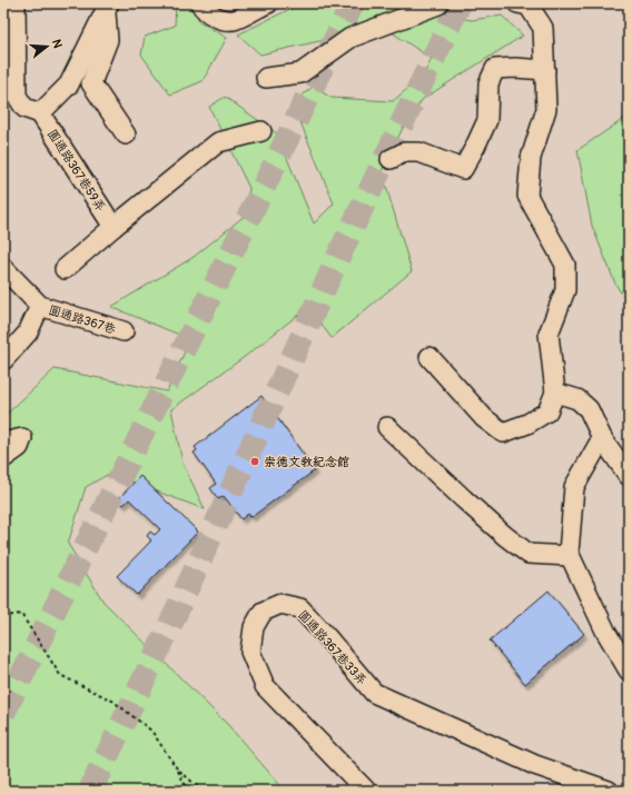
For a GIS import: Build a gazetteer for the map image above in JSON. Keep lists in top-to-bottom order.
{
  "streets": {
    "street": ["圓通路367巷59弄", "圓通路367巷", "圓通路367巷33弄"]
  },
  "places": ["崇德文教紀念館"],
  "north": "right"
}
